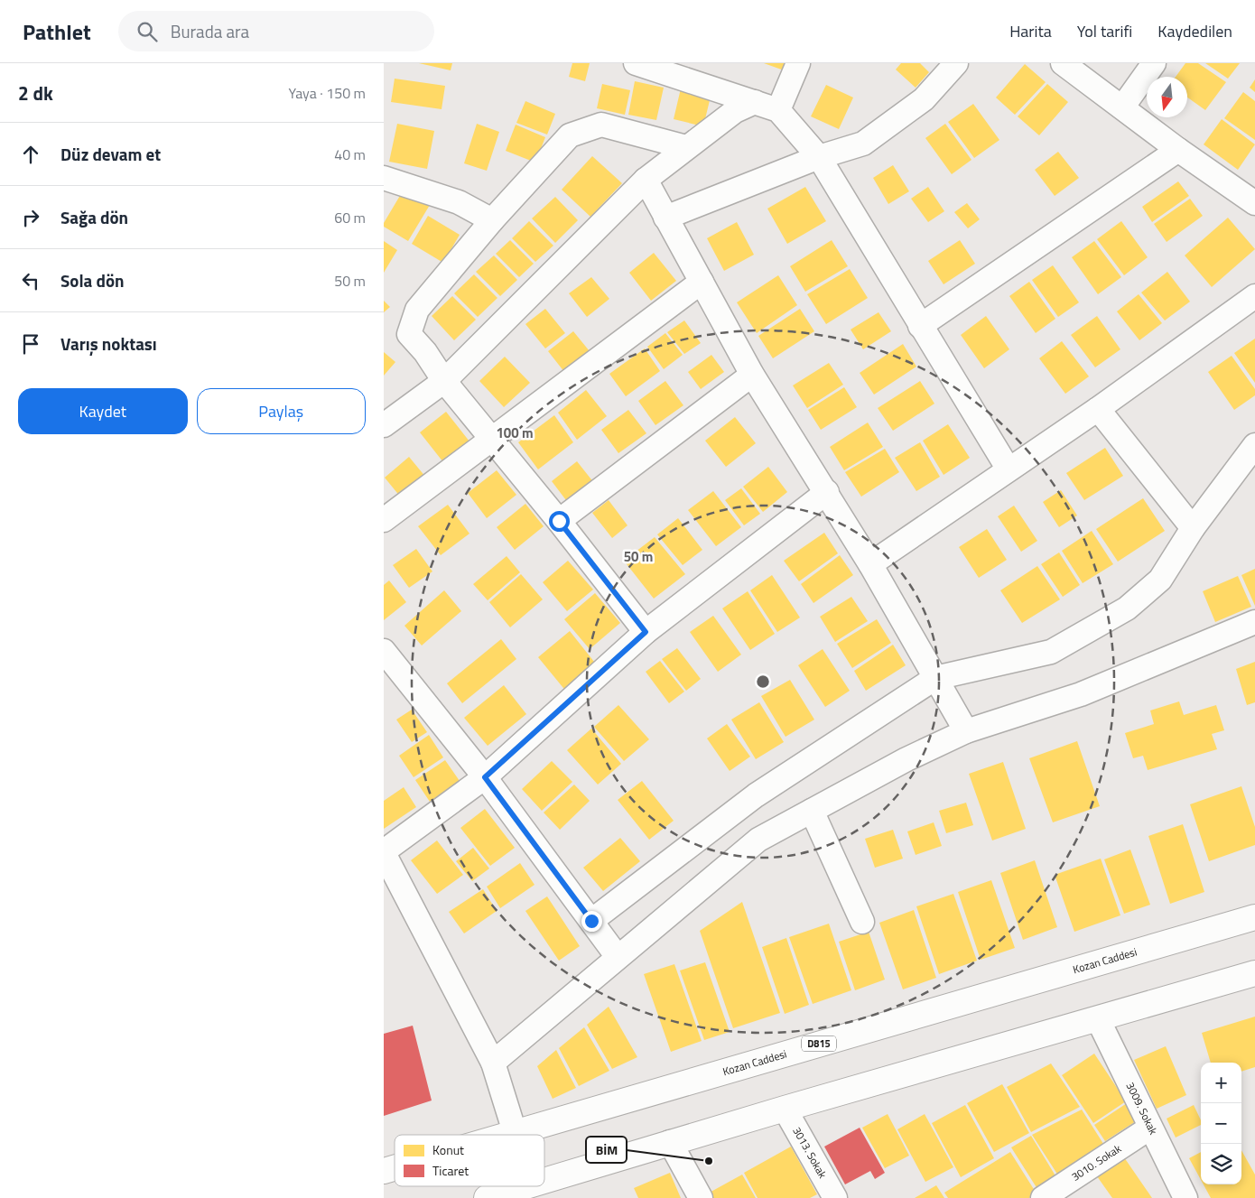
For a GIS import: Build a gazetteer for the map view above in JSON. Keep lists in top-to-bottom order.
{
  "streets": {
    "highway": ["Kozan Caddesi", "D815"],
    "street": ["3009. Sokak", "3013. Sokak", "3010. Sokak"]
  },
  "crossings": [
    ["3009. Sokak", "3010. Sokak"]
  ],
  "places": ["BİM"],
  "legend": ["Konut", "Ticaret"],
  "north": "bottom",
  "page": {
    "header": "Pathlet",
    "search": "Burada ara",
    "nav": ["Harita", "Yol tarifi", "Kaydedilen"],
    "heading": ["2 dk", "Yaya · 150 m"],
    "list": [
      ["Düz devam et", "40 m"],
      ["Sağa dön", "60 m"],
      ["Sola dön", "50 m"],
      "Varış noktası"
    ],
    "buttons": ["Kaydet", "Paylaş"],
    "map_buttons": ["+", "−"]
  },
  "rings": ["100 m", "50 m"]
}
